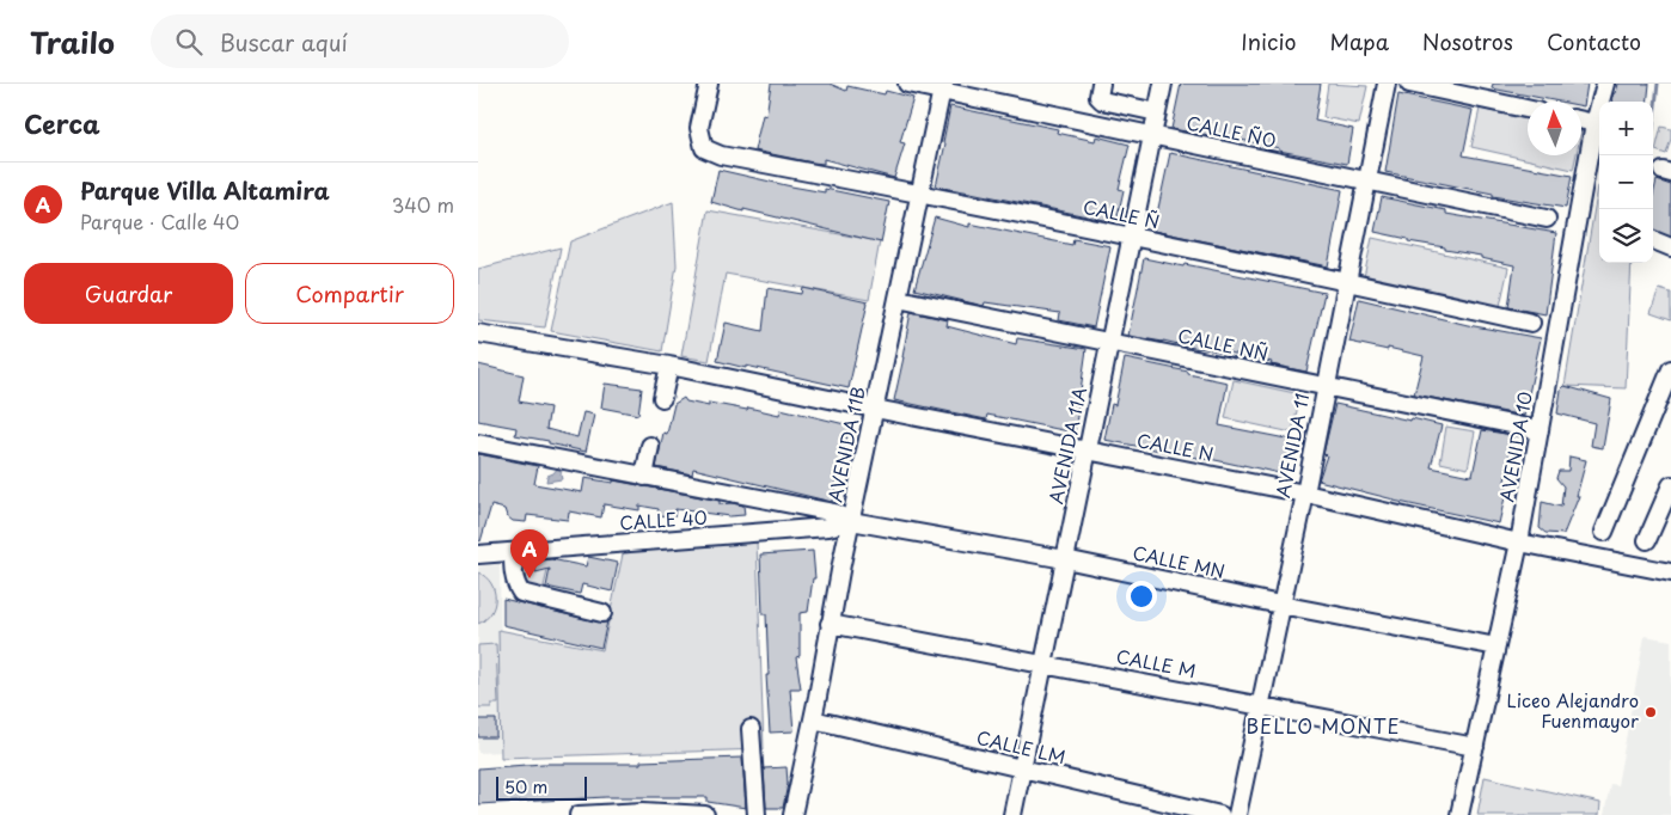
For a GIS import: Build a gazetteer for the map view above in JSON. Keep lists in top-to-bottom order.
{
  "streets": {
    "street": [
      "CALLE ÑO",
      "CALLE Ñ",
      "CALLE NÑ",
      "AVENIDA 11B",
      "AVENIDA 11A",
      "AVENIDA 11",
      "AVENIDA 10",
      "CALLE N",
      "CALLE 40",
      "CALLE MN",
      "CALLE M",
      "CALLE LM"
    ]
  },
  "crossings": [
    ["CALLE ÑO", "AVENIDA 11B"],
    ["CALLE ÑO", "AVENIDA 11A"],
    ["CALLE ÑO", "AVENIDA 11"],
    ["CALLE Ñ", "AVENIDA 11B"],
    ["CALLE Ñ", "AVENIDA 11A"],
    ["CALLE Ñ", "AVENIDA 11"],
    ["CALLE NÑ", "AVENIDA 11B"],
    ["CALLE NÑ", "AVENIDA 11A"],
    ["CALLE NÑ", "AVENIDA 11"],
    ["CALLE NÑ", "AVENIDA 10"],
    ["AVENIDA 11B", "CALLE N"],
    ["AVENIDA 11B", "CALLE 40"],
    ["AVENIDA 11B", "CALLE MN"],
    ["AVENIDA 11B", "CALLE M"],
    ["AVENIDA 11B", "CALLE LM"],
    ["AVENIDA 11A", "CALLE N"],
    ["AVENIDA 11A", "CALLE MN"],
    ["AVENIDA 11A", "CALLE M"],
    ["AVENIDA 11A", "CALLE LM"],
    ["AVENIDA 11", "CALLE N"],
    ["AVENIDA 11", "CALLE MN"],
    ["AVENIDA 11", "CALLE M"],
    ["AVENIDA 10", "CALLE N"],
    ["AVENIDA 10", "CALLE MN"],
    ["AVENIDA 10", "CALLE M"],
    ["CALLE 40", "CALLE MN"]
  ],
  "districts": ["BELLO MONTE"],
  "places": ["Liceo Alejandro Fuenmayor"],
  "scale_bar": "50 m",
  "north": "top",
  "page": {
    "header": "Trailo",
    "search": "Buscar aquí",
    "nav": [
      "Inicio",
      "Mapa",
      "Nosotros",
      "Contacto"
    ],
    "heading": "Cerca",
    "map_buttons": ["+", "−"],
    "list": [
      {
        "mark": "A",
        "name": "Parque Villa Altamira",
        "note": "Parque · Calle 40",
        "value": "340 m"
      }
    ],
    "buttons": ["Guardar", "Compartir"],
    "pins": "A",
    "scale": "50 m"
  }
}
